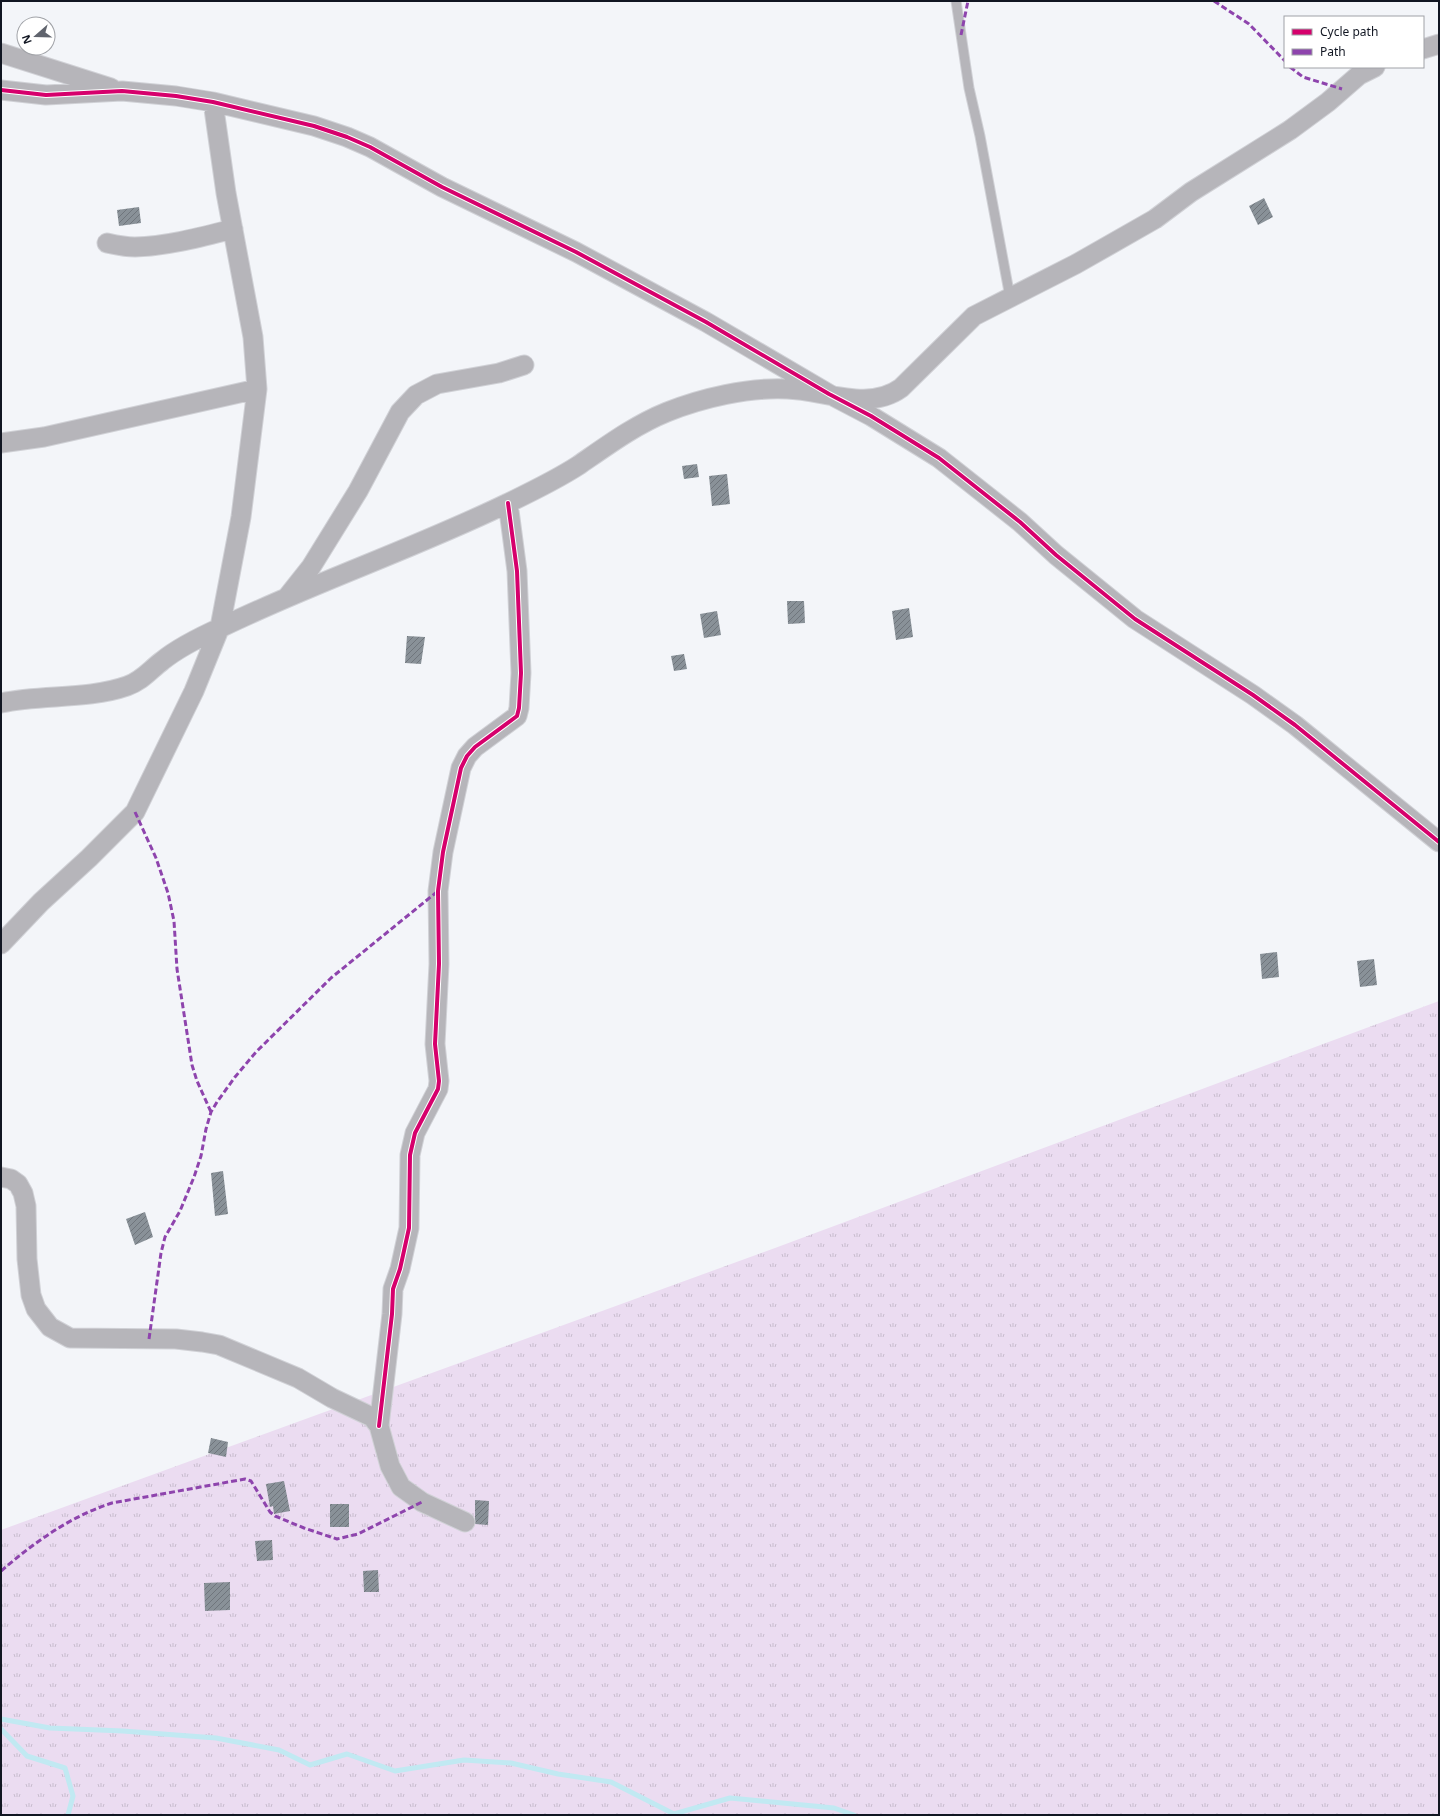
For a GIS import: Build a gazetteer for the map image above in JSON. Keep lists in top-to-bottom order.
{
  "legend": ["Cycle path", "Path"],
  "north": "left"
}
